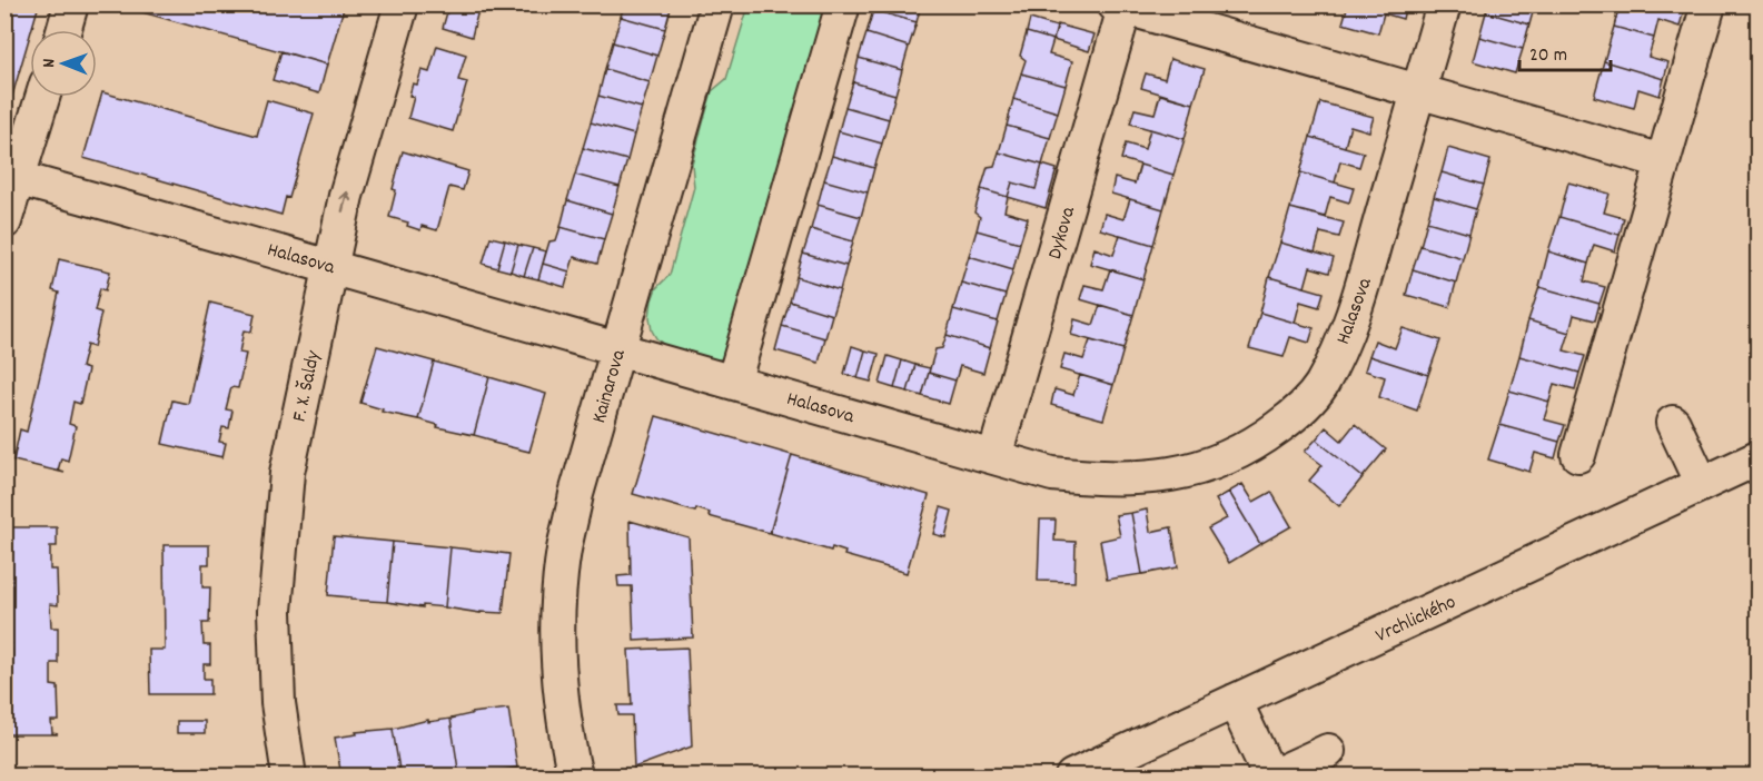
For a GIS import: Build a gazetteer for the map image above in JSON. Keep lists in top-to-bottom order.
{
  "streets": {
    "street": [
      "Dykova",
      "Halasova",
      "F. X. Šaldy",
      "Kainarova",
      "Vrchlického"
    ]
  },
  "crossings": [
    ["Dykova", "Halasova"],
    ["Halasova", "F. X. Šaldy"],
    ["Halasova", "Kainarova"]
  ],
  "scale_bar": "20 m",
  "north": "left"
}
